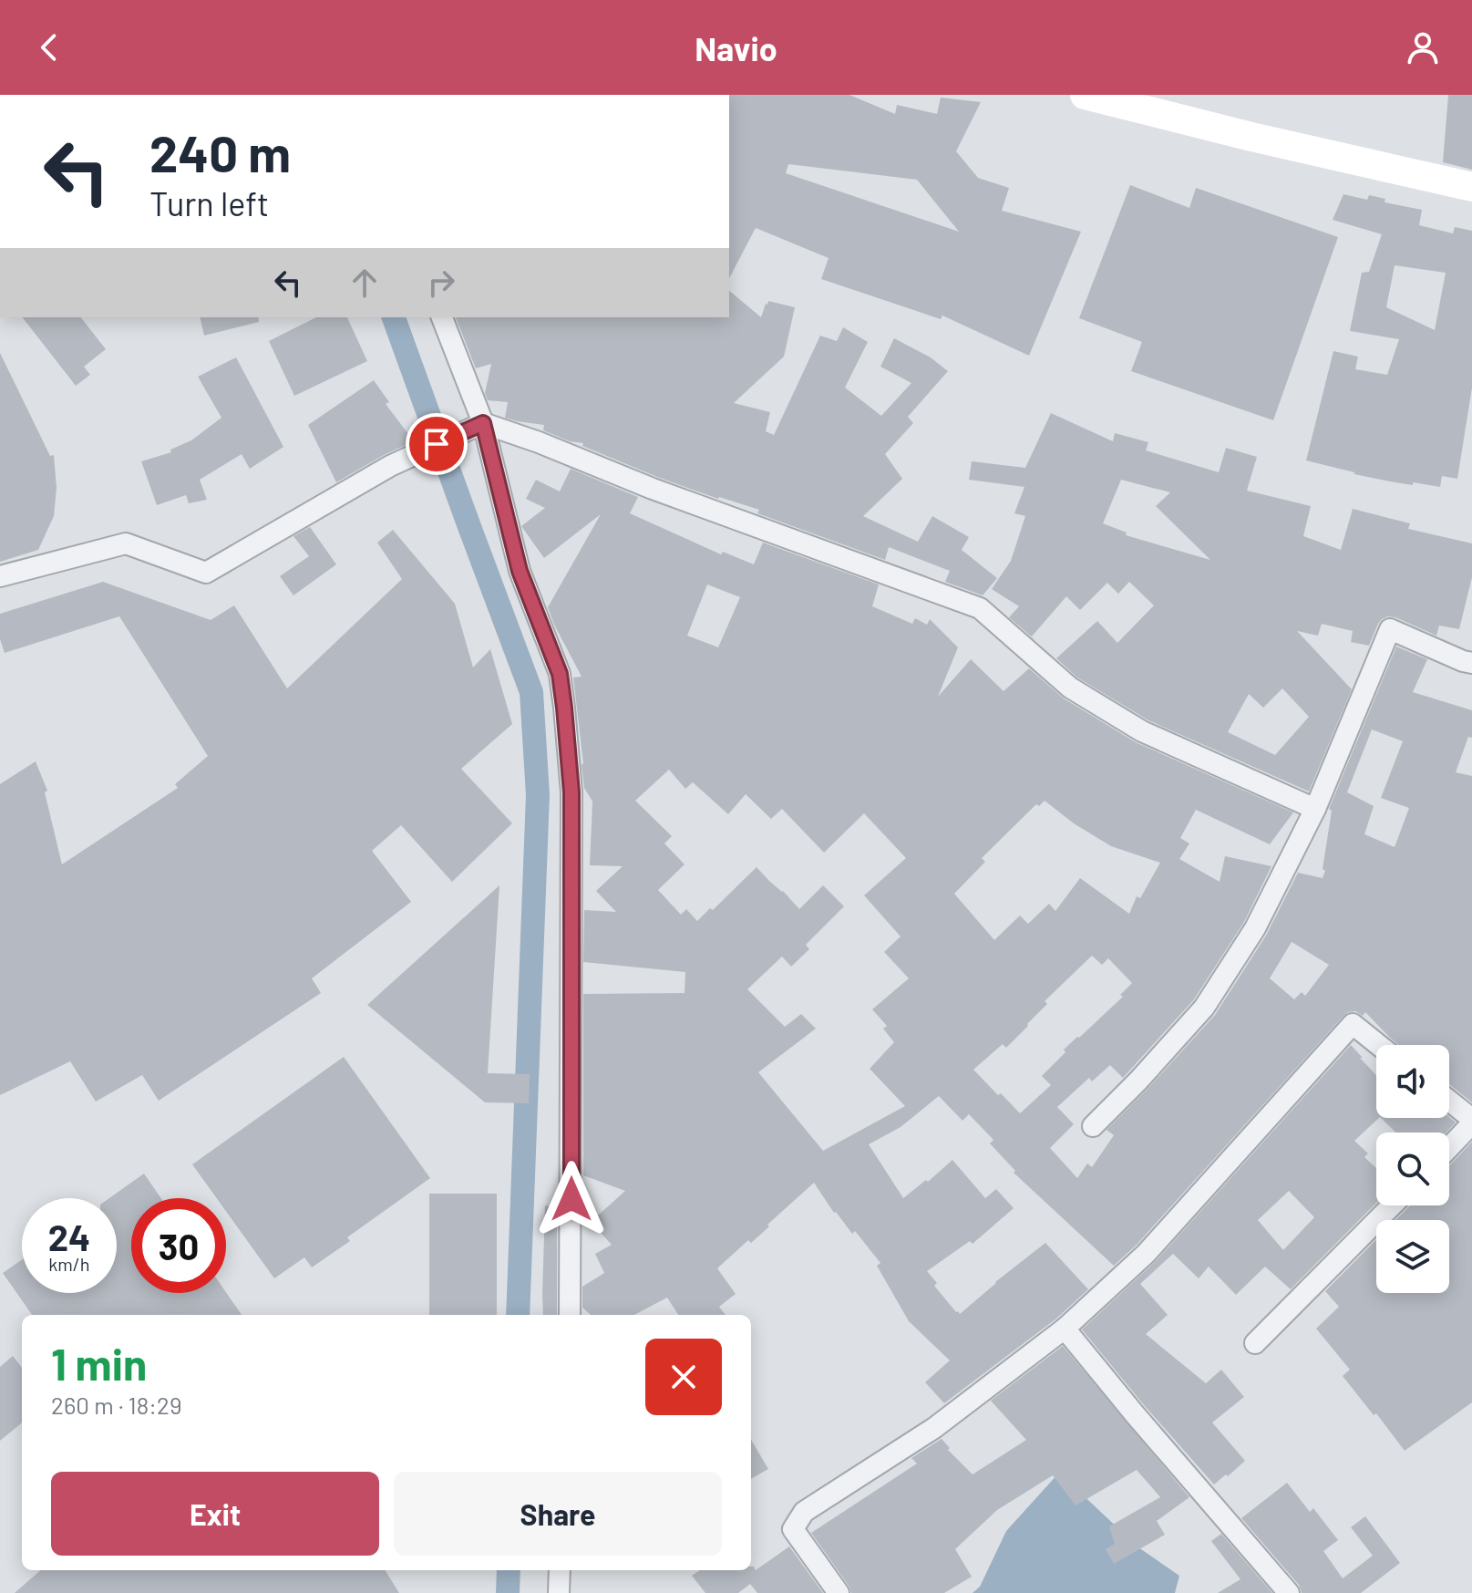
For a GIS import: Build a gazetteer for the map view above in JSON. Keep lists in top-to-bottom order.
{
  "page": {
    "header": "Navio",
    "turn": ["240 m", "Turn left"],
    "speed": "24 km/h",
    "limit": "30",
    "heading": ["1 min", "260 m · 18:29"],
    "buttons": ["Exit", "Share"]
  }
}
